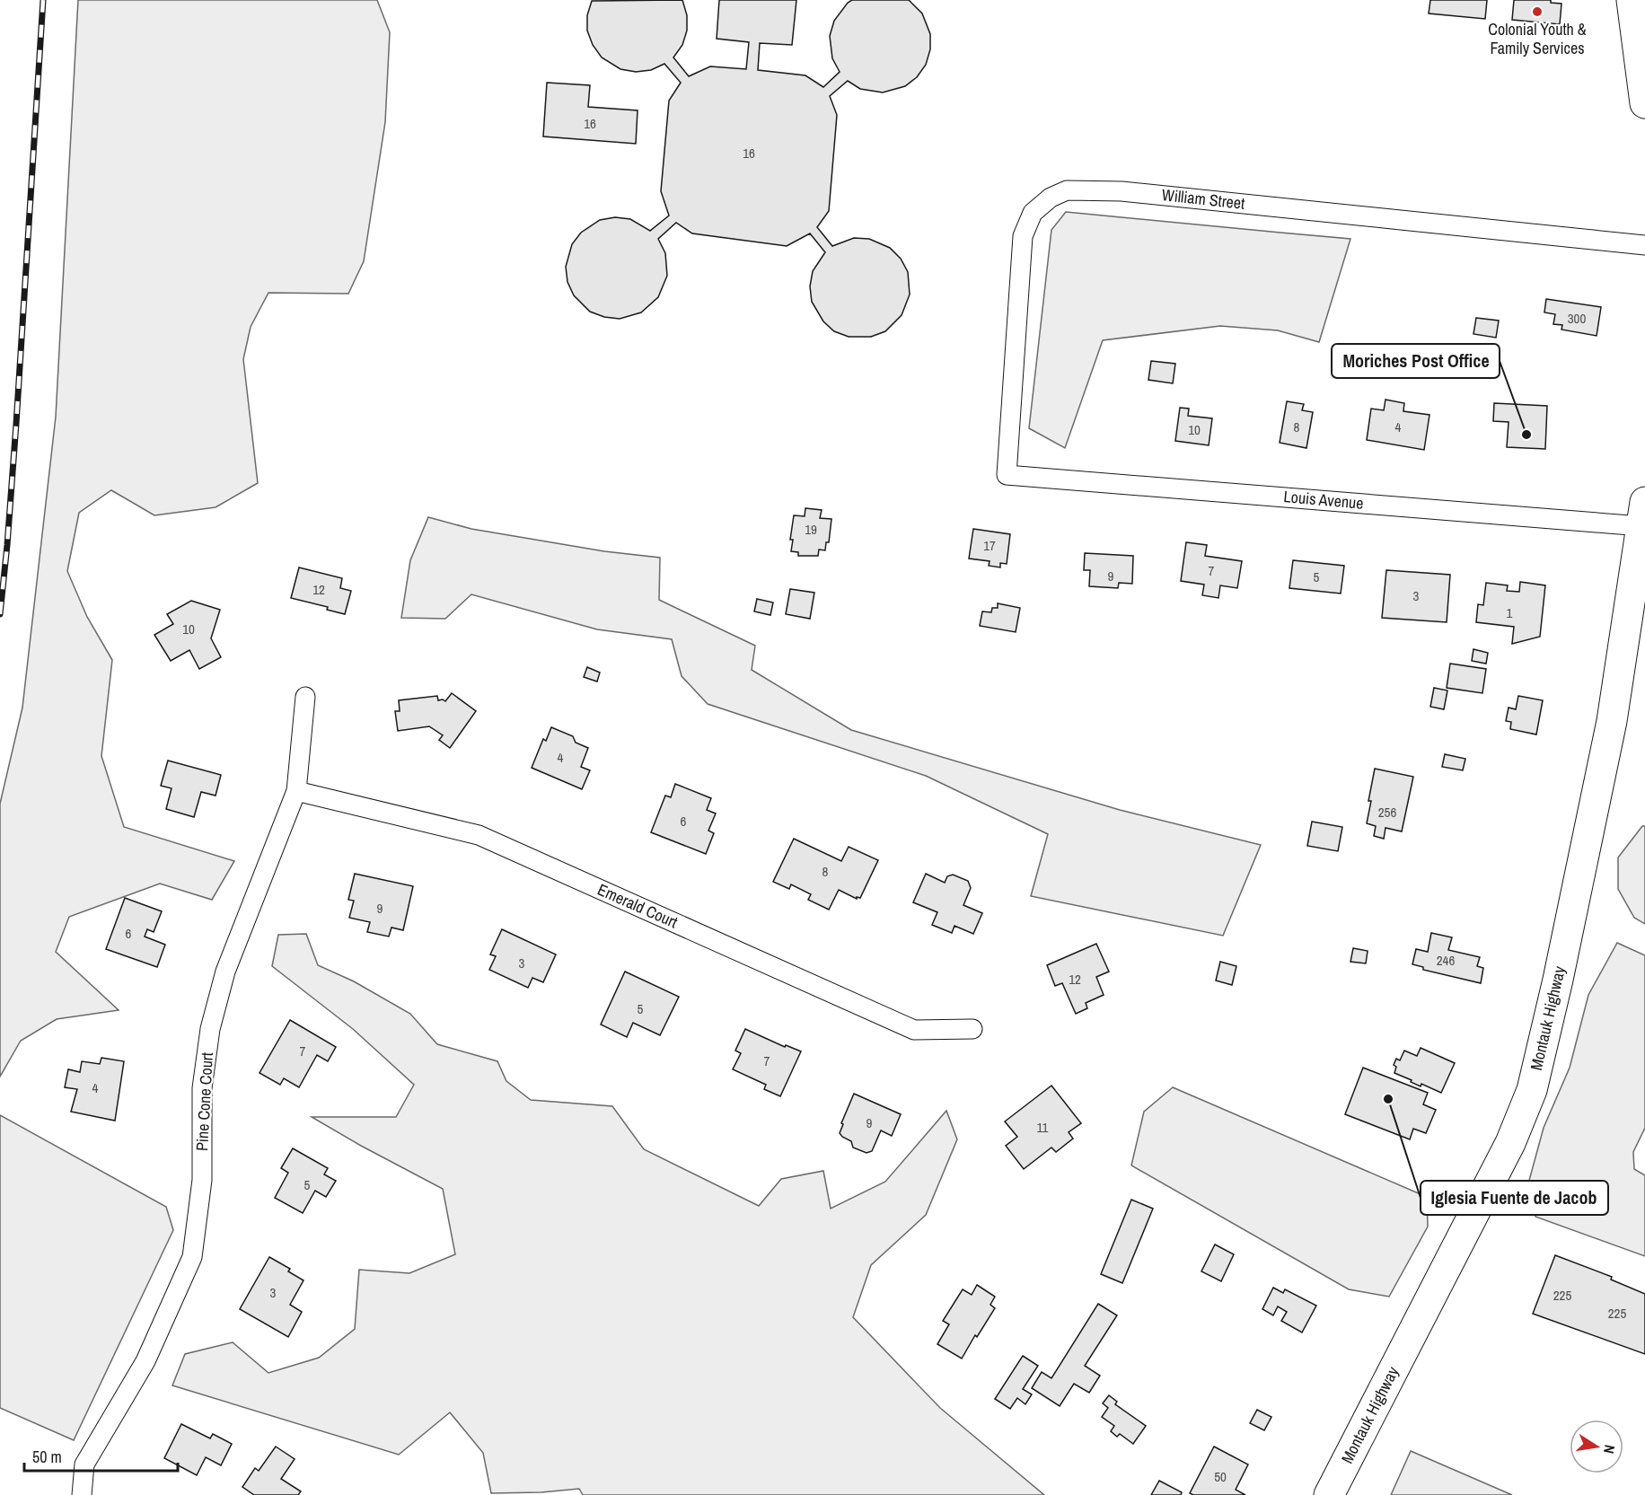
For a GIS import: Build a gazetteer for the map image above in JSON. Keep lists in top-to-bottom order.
{
  "streets": {
    "main road": ["Montauk Highway"],
    "street": [
      "William Street",
      "Louis Avenue",
      "Emerald Court",
      "Pine Cone Court"
    ]
  },
  "crossings": [
    ["William Street", "Louis Avenue"],
    ["Louis Avenue", "Montauk Highway"],
    ["Emerald Court", "Pine Cone Court"]
  ],
  "places": ["Colonial Youth & Family Services", "Moriches Post Office", "Iglesia Fuente de Jacob"],
  "house_numbers": [
    "16",
    "16",
    "300",
    "8",
    "4",
    "10",
    "19",
    "17",
    "7",
    "9",
    "5",
    "12",
    "3",
    "1",
    "10",
    "4",
    "256",
    "6",
    "8",
    "9",
    "6",
    "246",
    "3",
    "12",
    "5",
    "7",
    "7",
    "4",
    "9",
    "11",
    "5",
    "3",
    "225",
    "225",
    "50"
  ],
  "scale_bar": "50 m",
  "north": "right"
}
